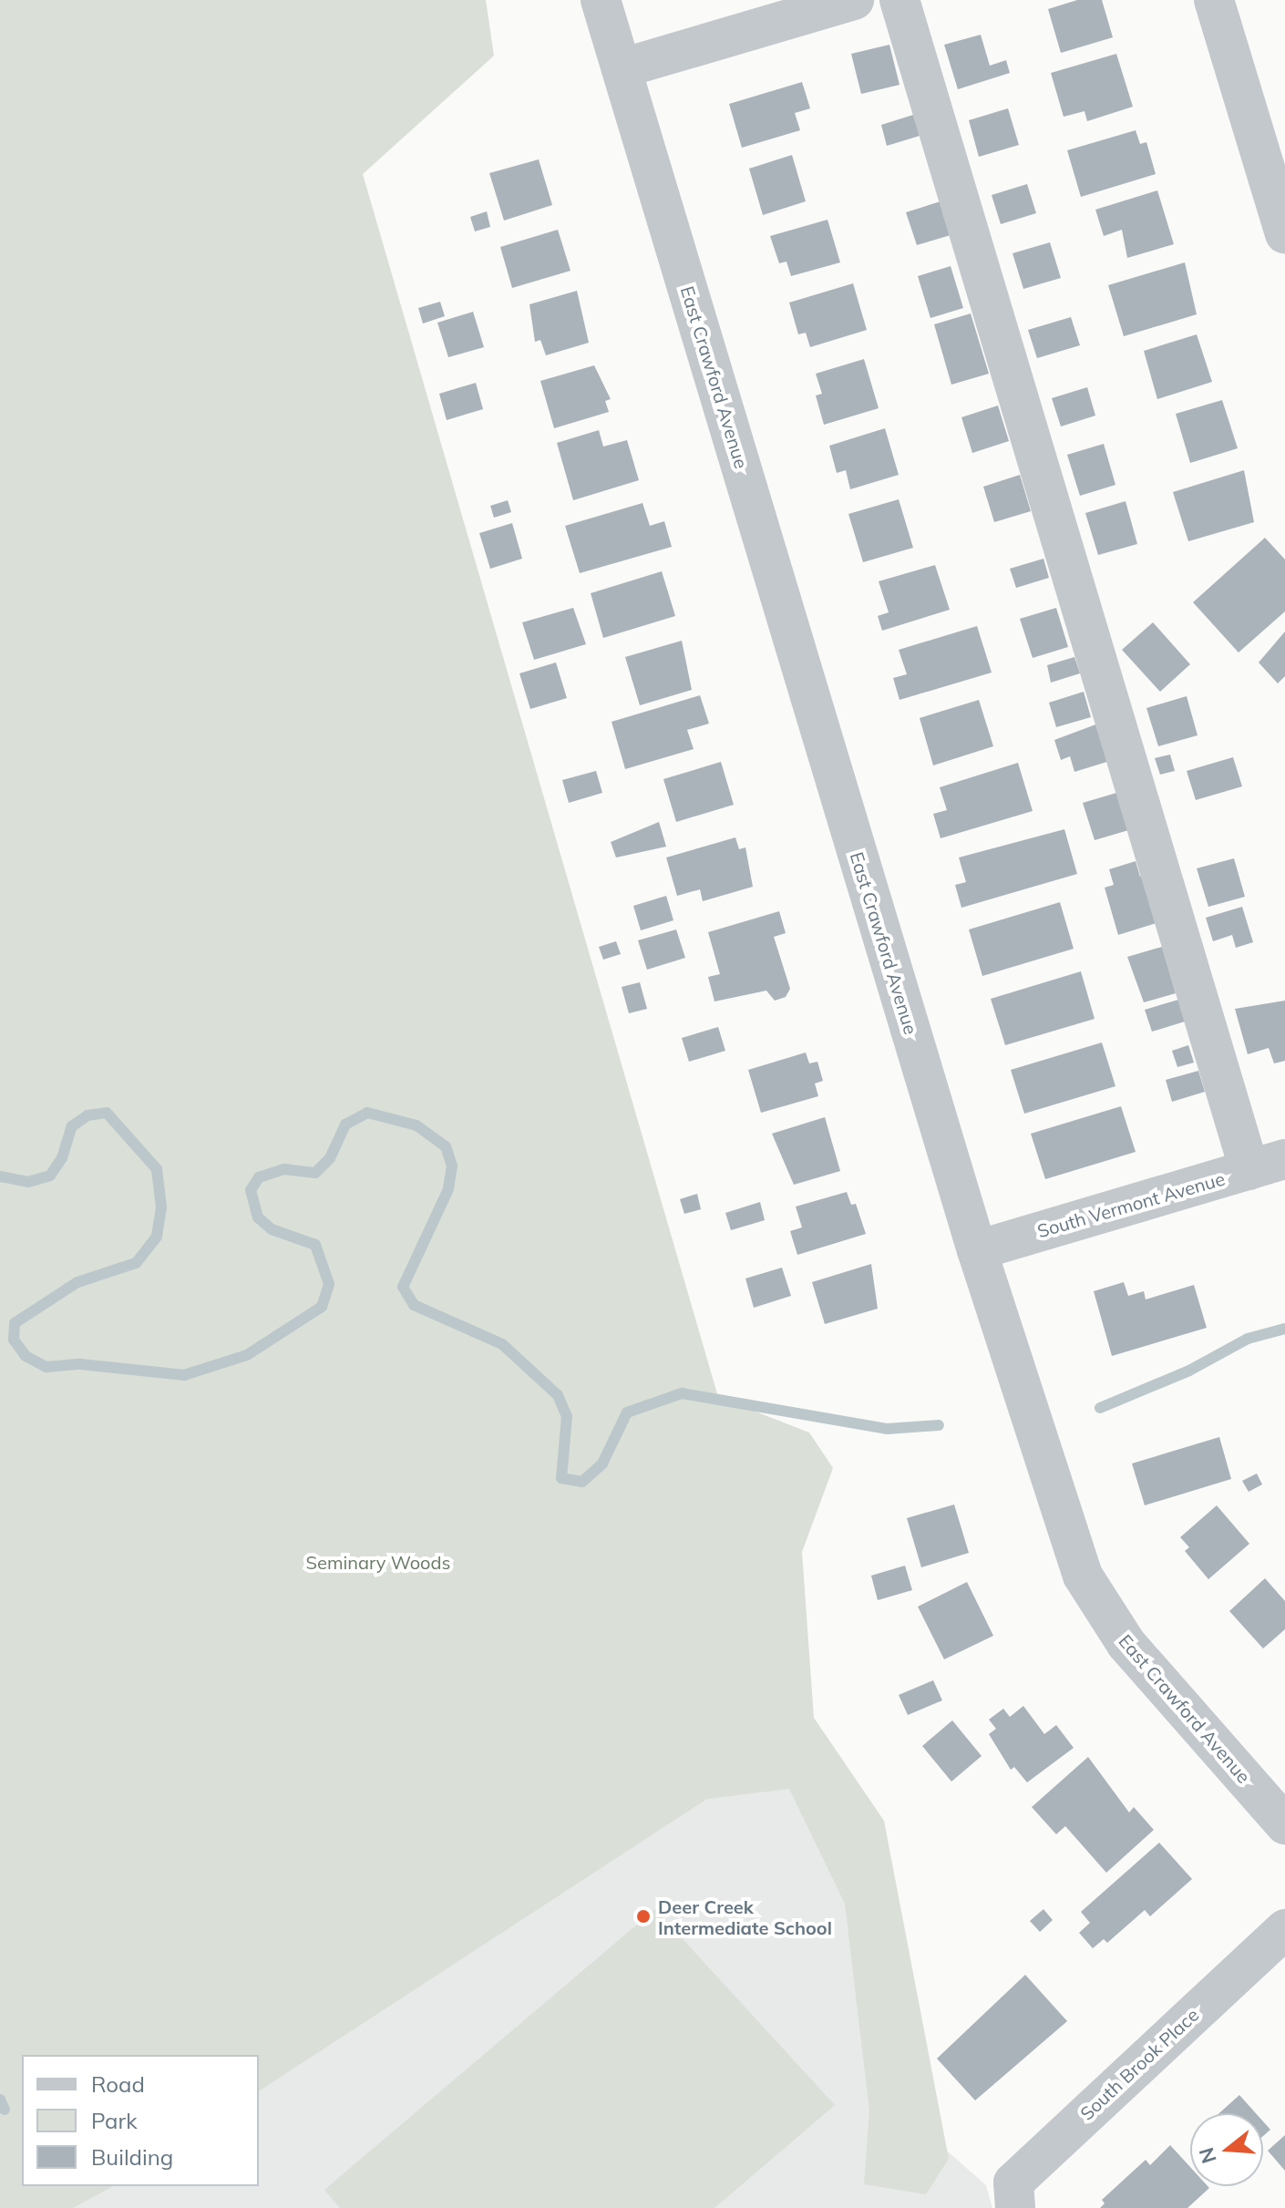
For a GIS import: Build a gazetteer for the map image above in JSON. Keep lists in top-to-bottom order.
{
  "streets": {
    "street": ["East Crawford Avenue", "South Vermont Avenue", "South Brook Place"]
  },
  "crossings": [
    ["East Crawford Avenue", "South Vermont Avenue"]
  ],
  "parks": ["Seminary Woods"],
  "places": ["Deer Creek Intermediate School"],
  "legend": ["Road", "Park", "Building"],
  "north": "left"
}
